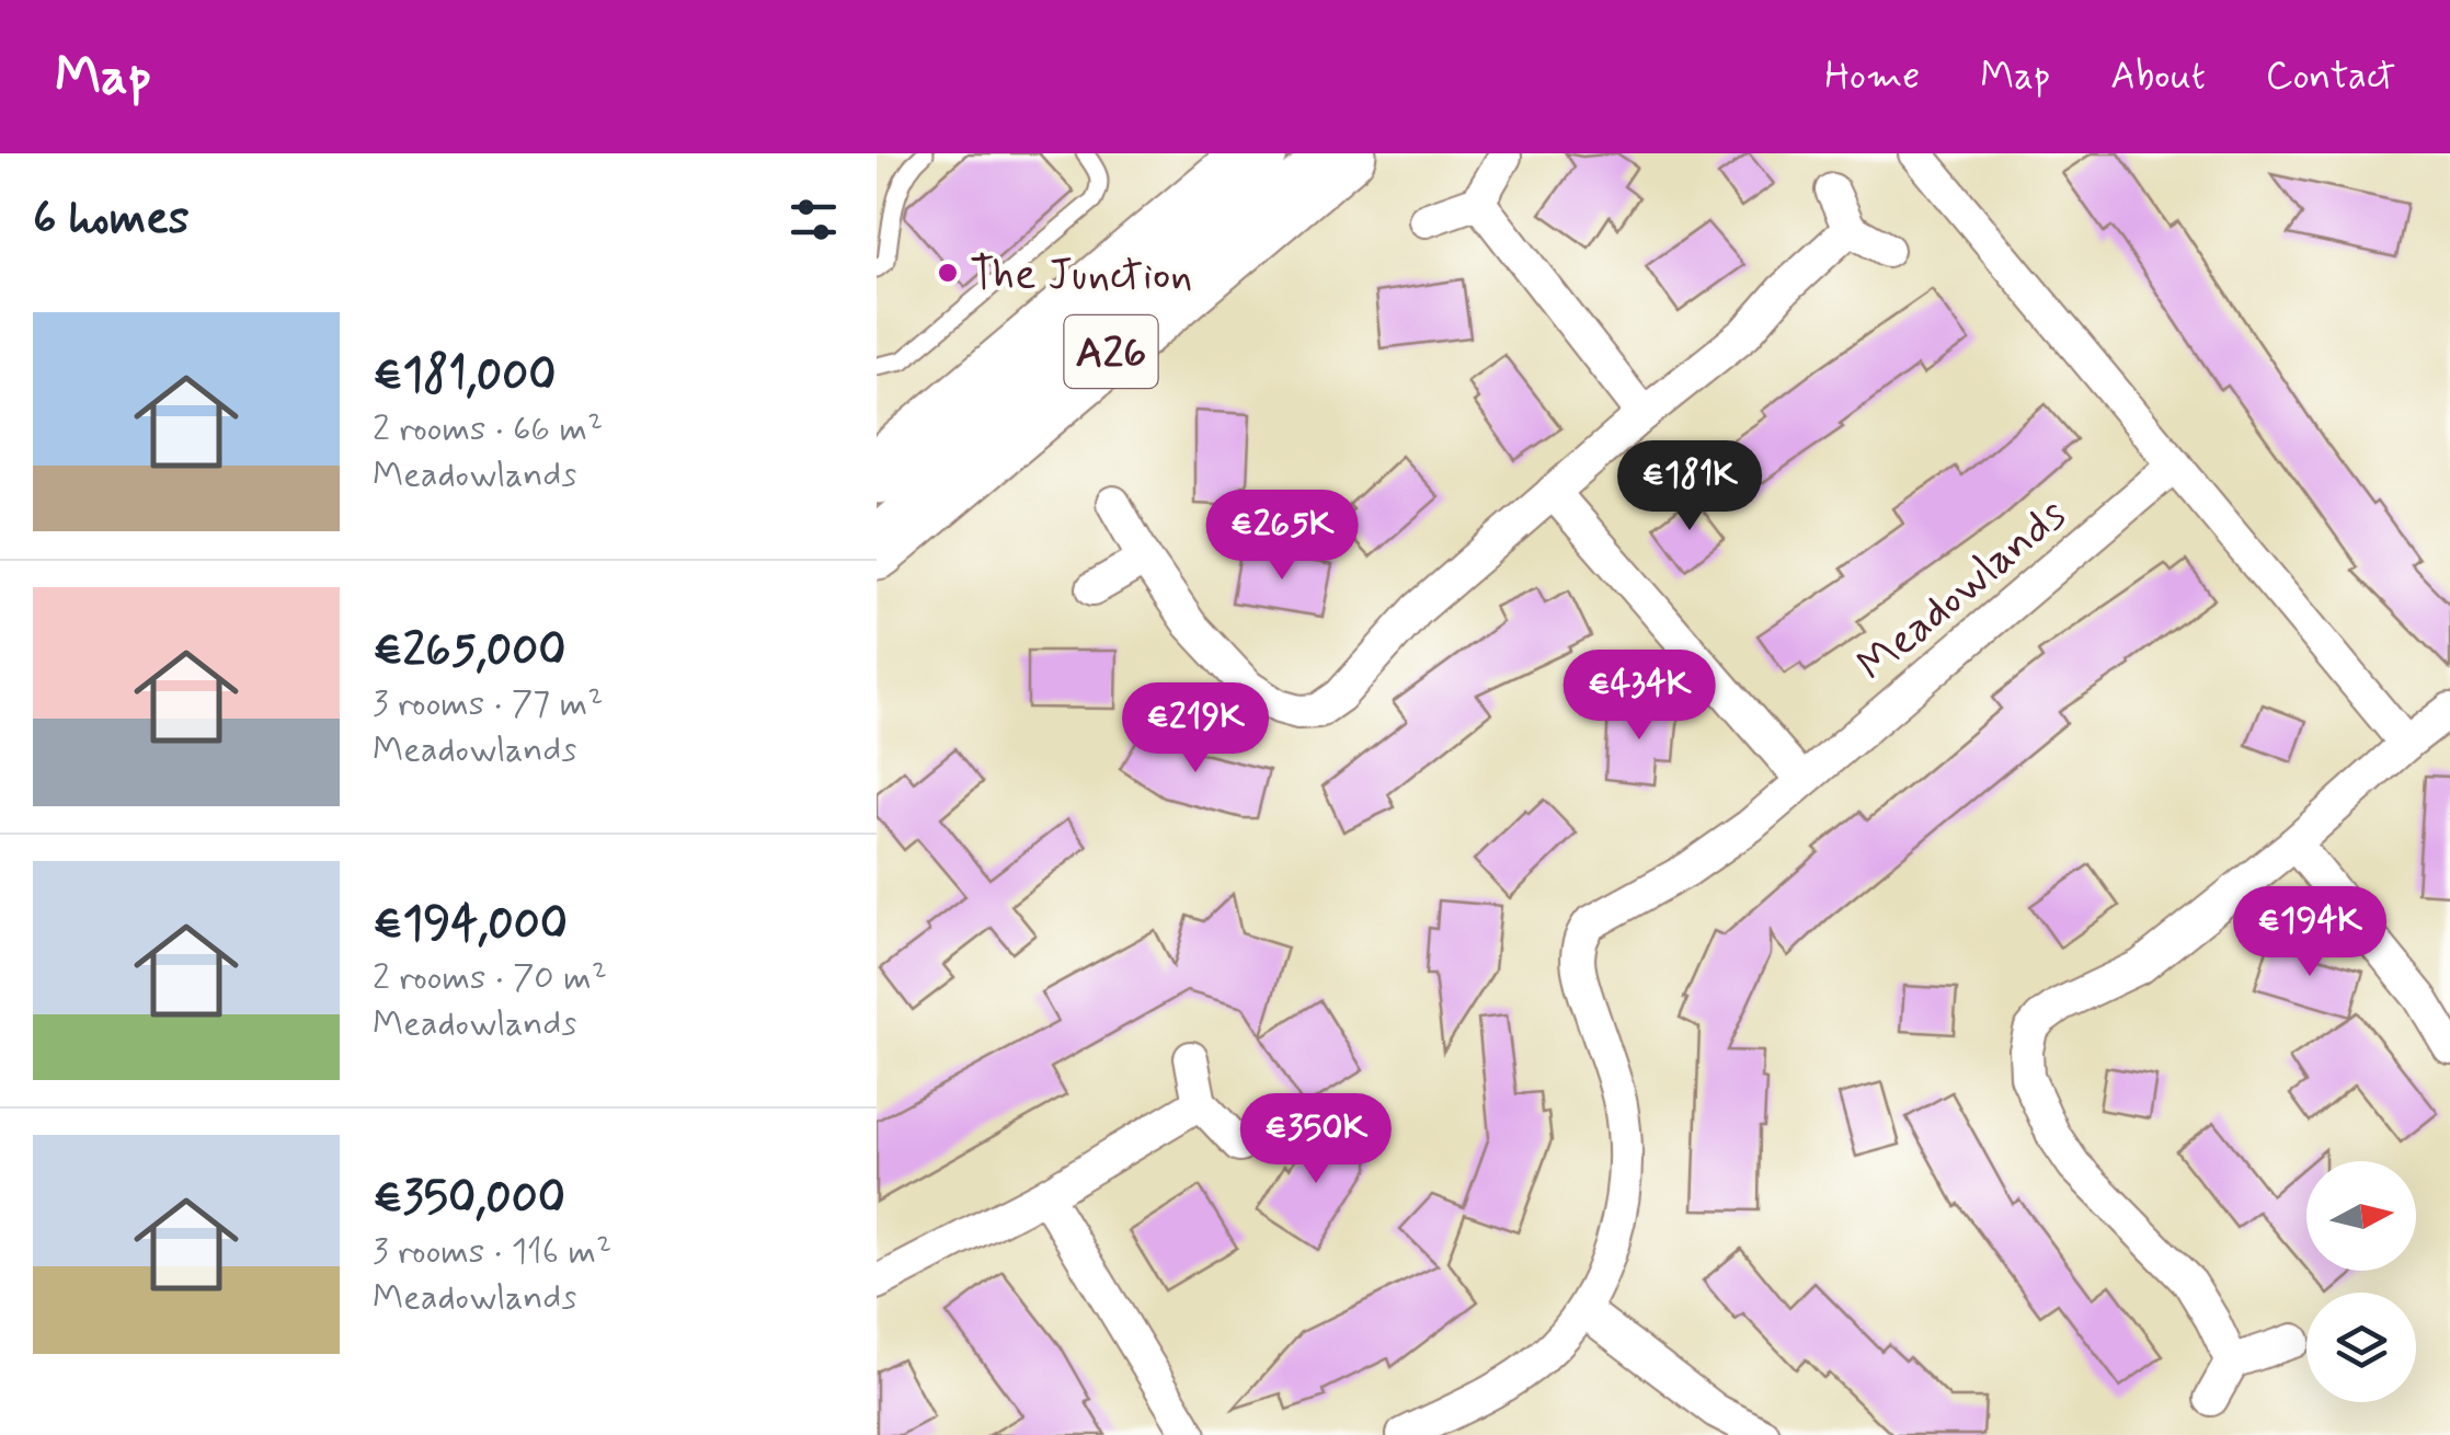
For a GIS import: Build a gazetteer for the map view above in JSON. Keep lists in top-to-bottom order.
{
  "streets": {
    "highway": ["A26"],
    "street": ["Meadowlands"]
  },
  "places": ["The Junction"],
  "north": "right",
  "page": {
    "header": "Map",
    "nav": [
      "Home",
      "Map",
      "About",
      "Contact"
    ],
    "heading": "6 homes",
    "list": [
      {
        "name": "€181,000",
        "note": "2 rooms · 66 m² · Meadowlands"
      },
      {
        "name": "€265,000",
        "note": "3 rooms · 77 m² · Meadowlands"
      },
      {
        "name": "€194,000",
        "note": "2 rooms · 70 m² · Meadowlands"
      },
      {
        "name": "€350,000",
        "note": "3 rooms · 116 m² · Meadowlands"
      }
    ],
    "price": [
      "€181K",
      "€265K",
      "€434K",
      "€219K",
      "€194K",
      "€350K"
    ]
  }
}
